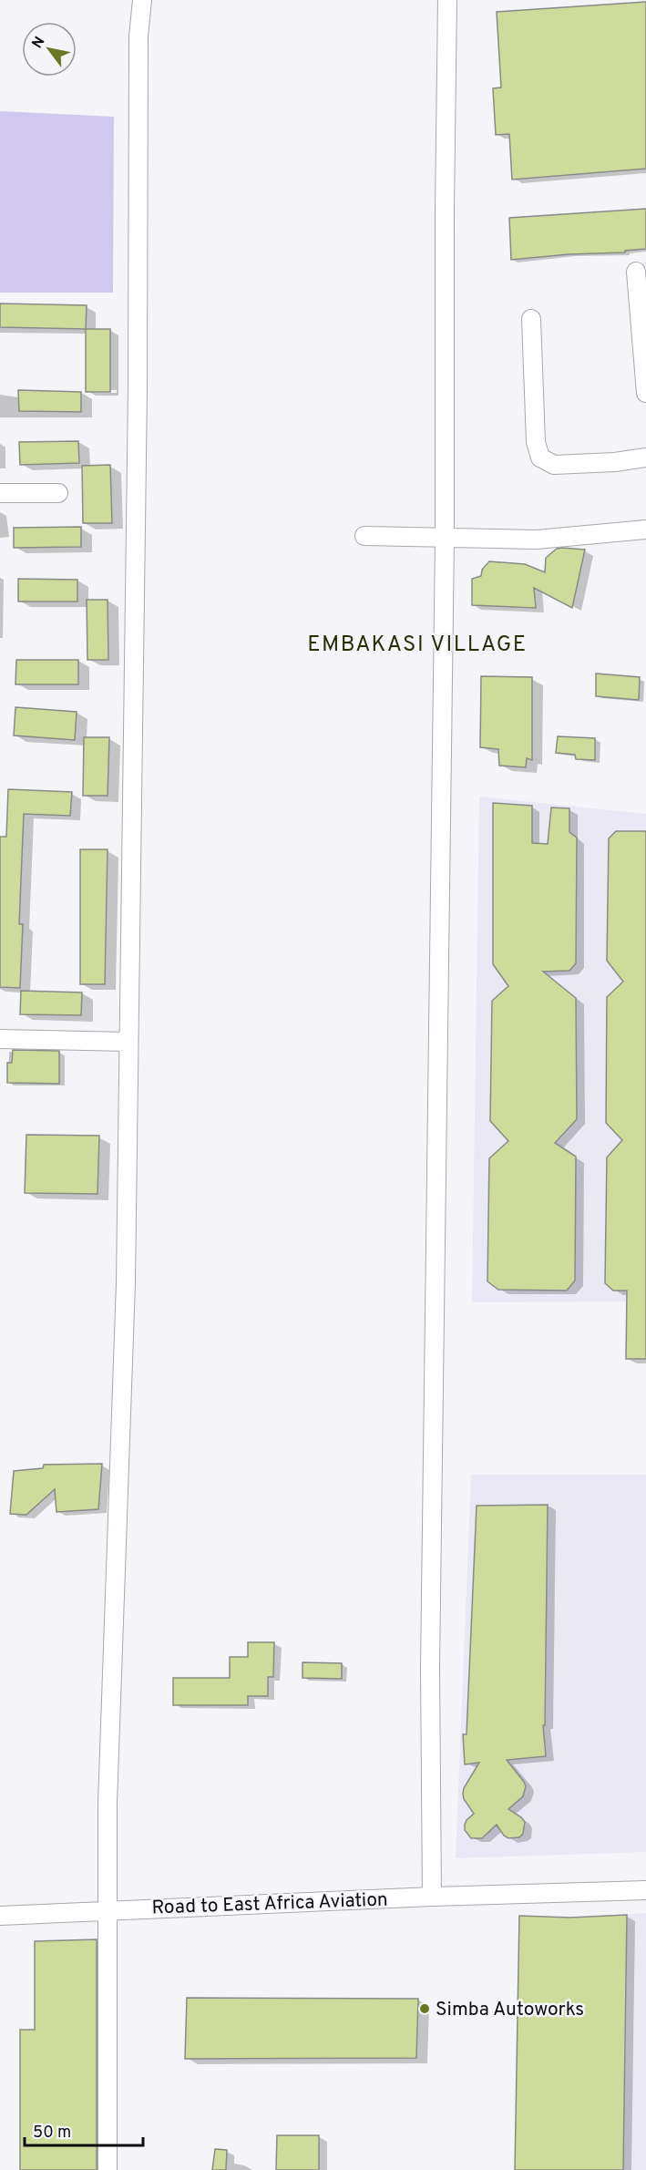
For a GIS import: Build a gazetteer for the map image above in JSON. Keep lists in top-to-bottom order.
{
  "streets": {
    "street": ["Road to East Africa Aviation"]
  },
  "districts": ["EMBAKASI VILLAGE"],
  "places": ["Simba Autoworks"],
  "scale_bar": "50 m",
  "north": "top left"
}
